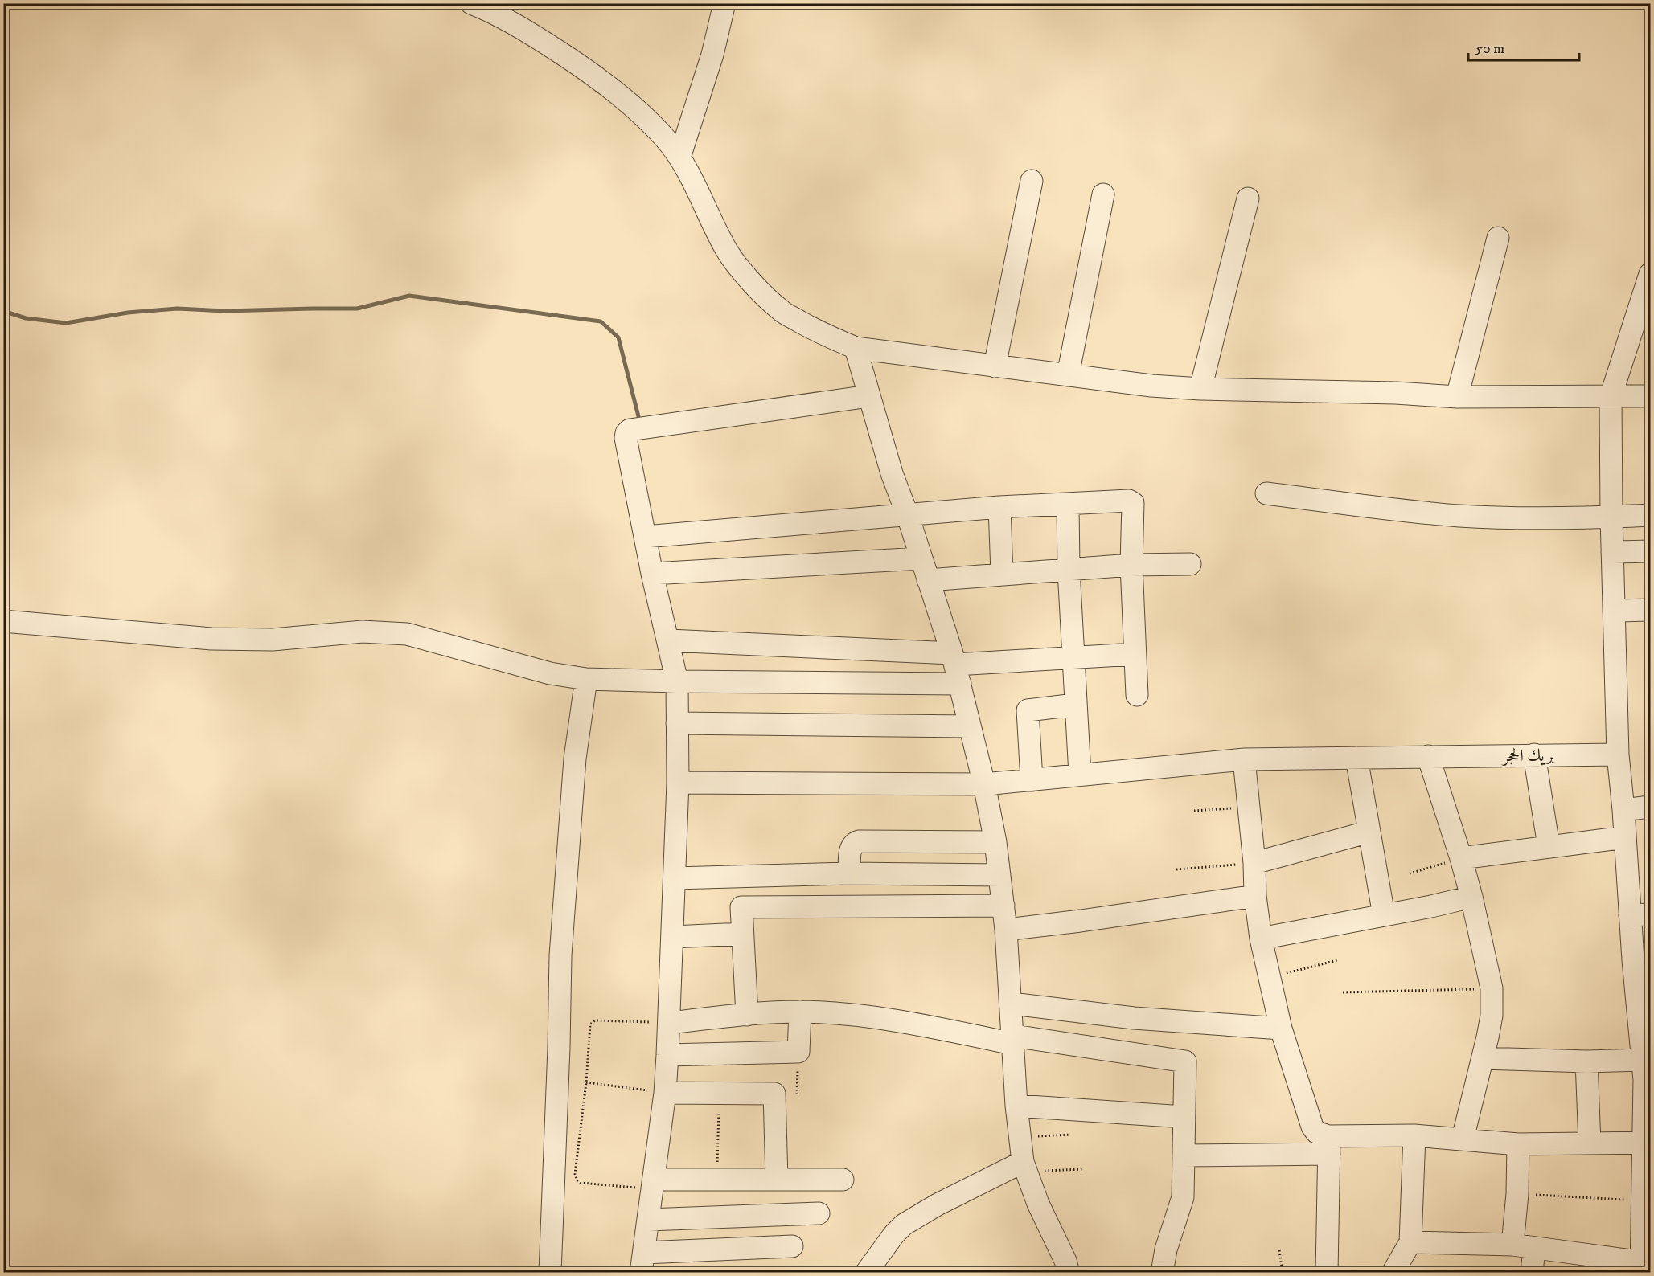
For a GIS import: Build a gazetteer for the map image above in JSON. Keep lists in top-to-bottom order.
{
  "streets": {
    "street": ["بريك الحجر"]
  },
  "scale_bar": "50 m"
}
